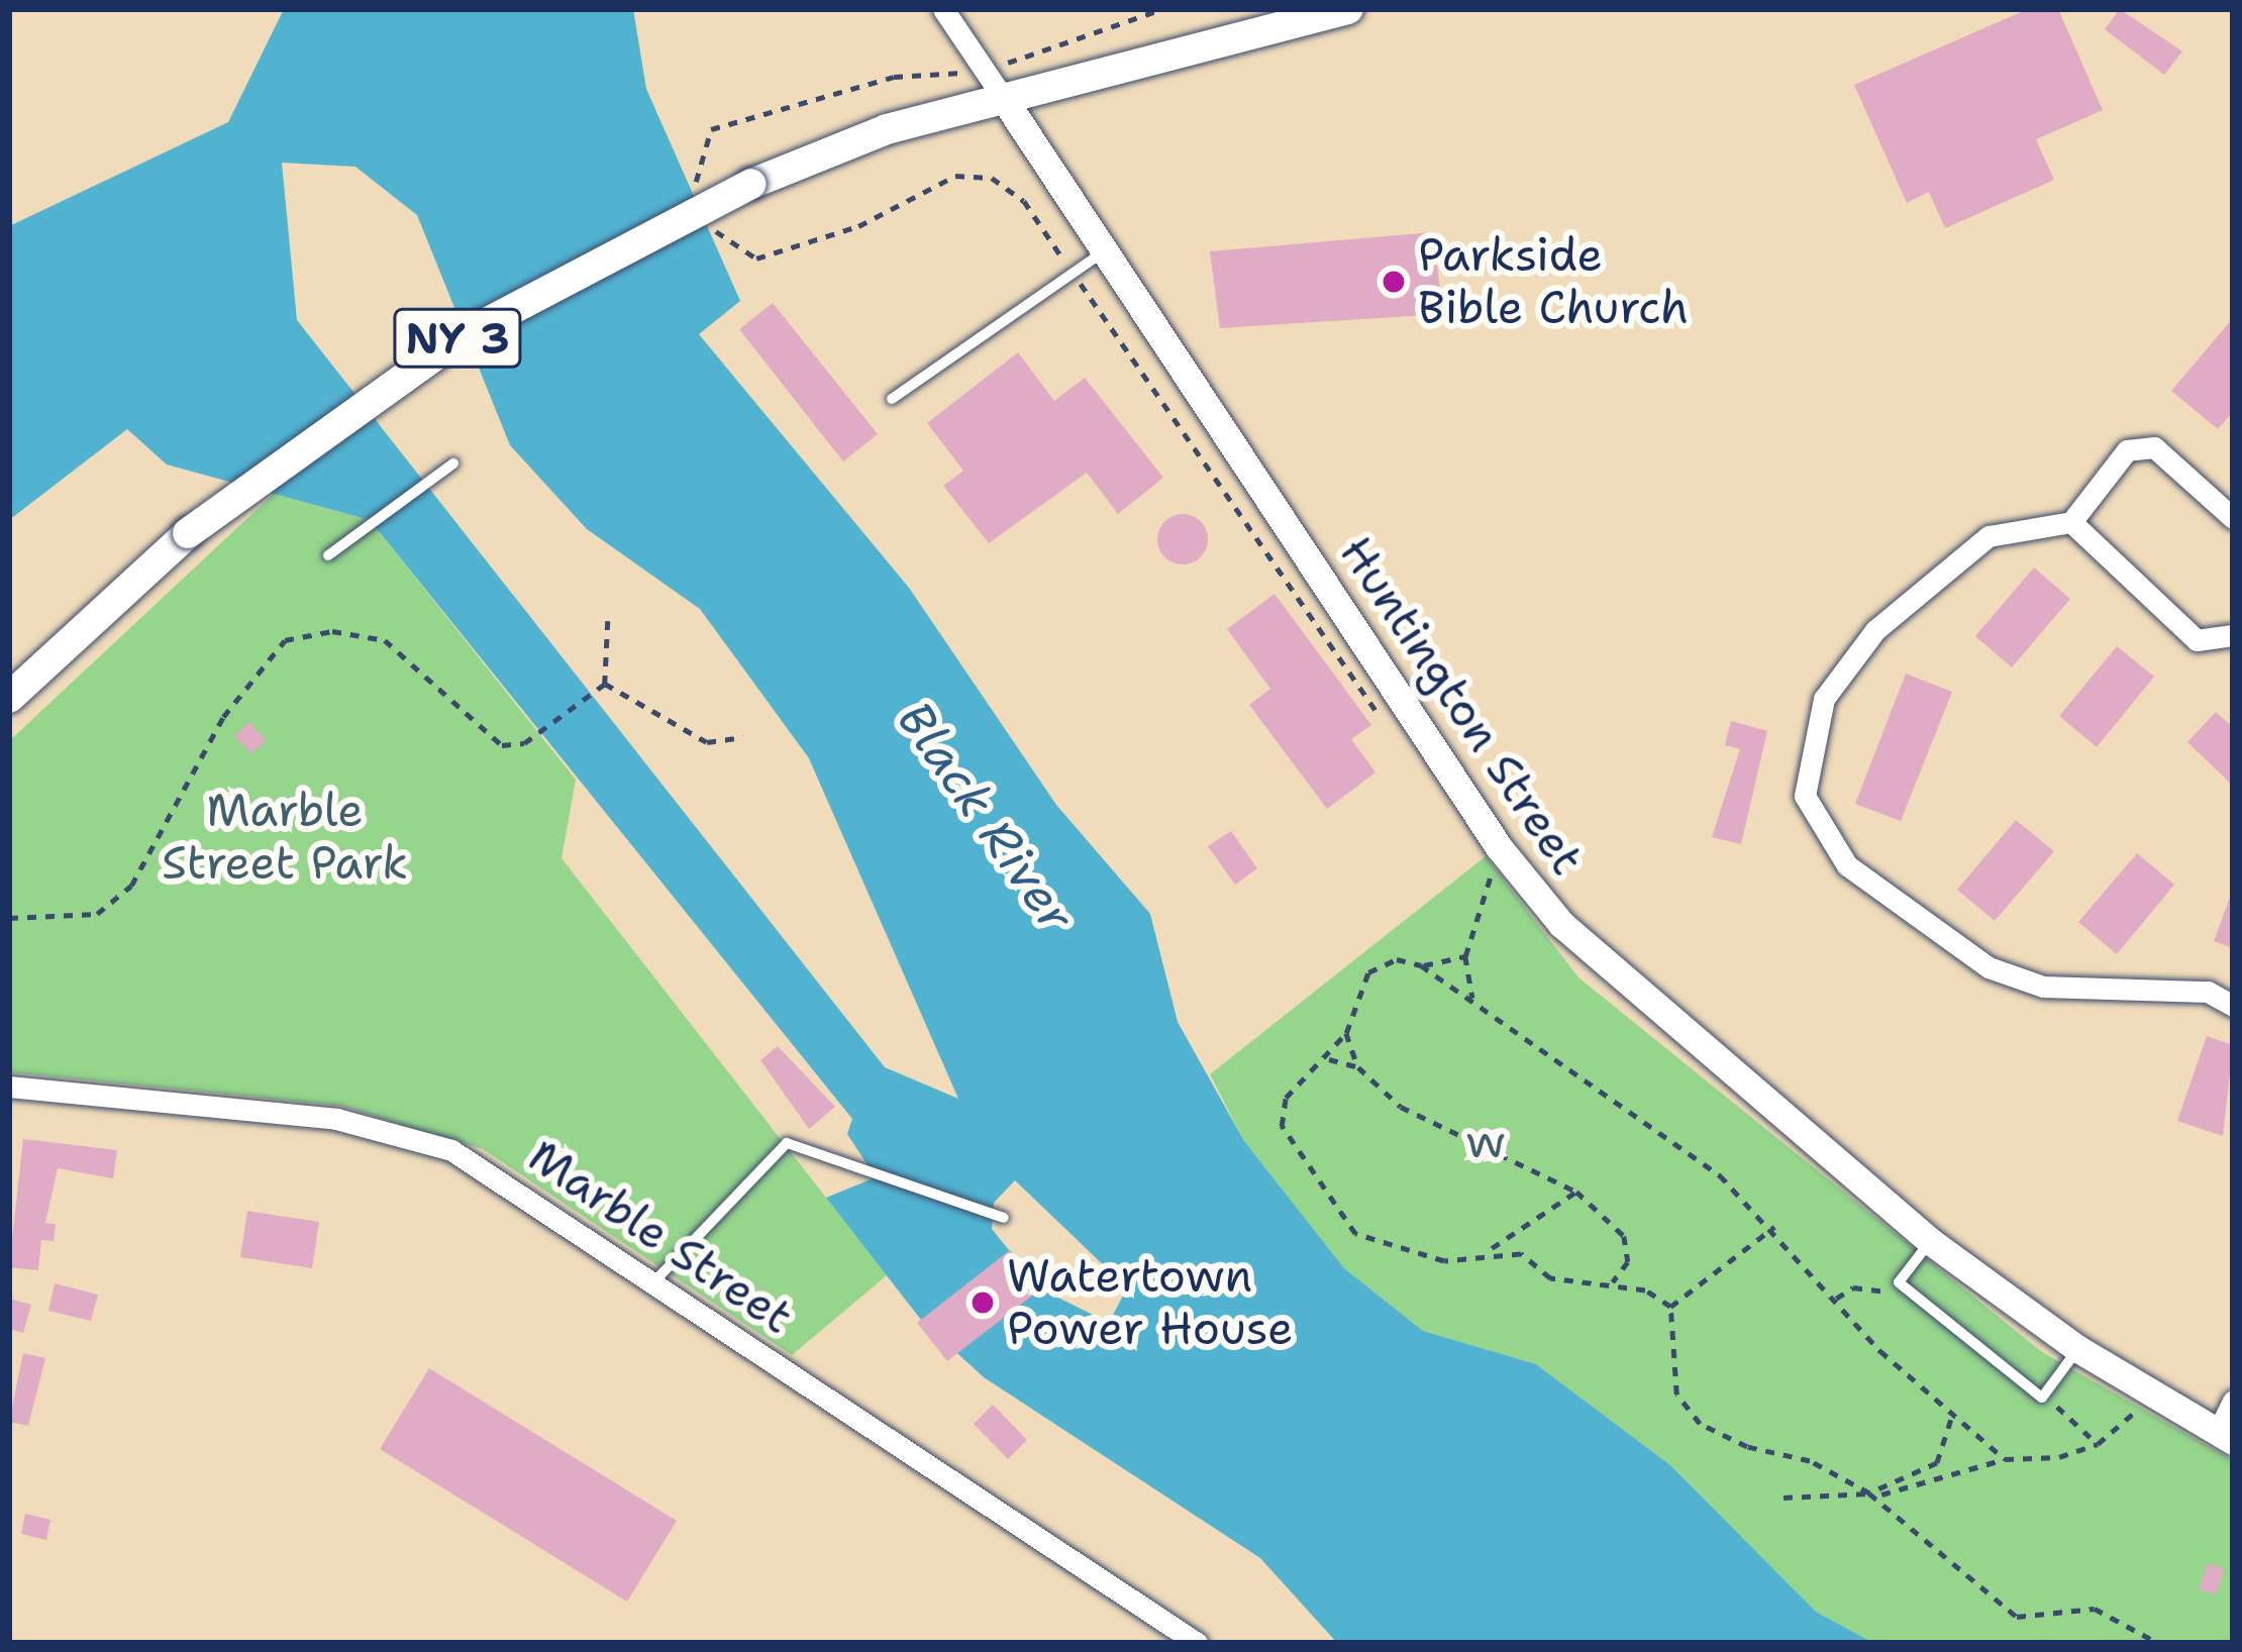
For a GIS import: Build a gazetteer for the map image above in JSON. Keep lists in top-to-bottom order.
{
  "streets": {
    "main road": ["NY 3"],
    "street": ["Huntington Street", "Marble Street"]
  },
  "crossings": [
    ["NY 3", "Huntington Street"]
  ],
  "water": ["Black River"],
  "parks": ["Marble Street Park", "w"],
  "places": ["Parkside Bible Church", "Watertown Power House"]
}
